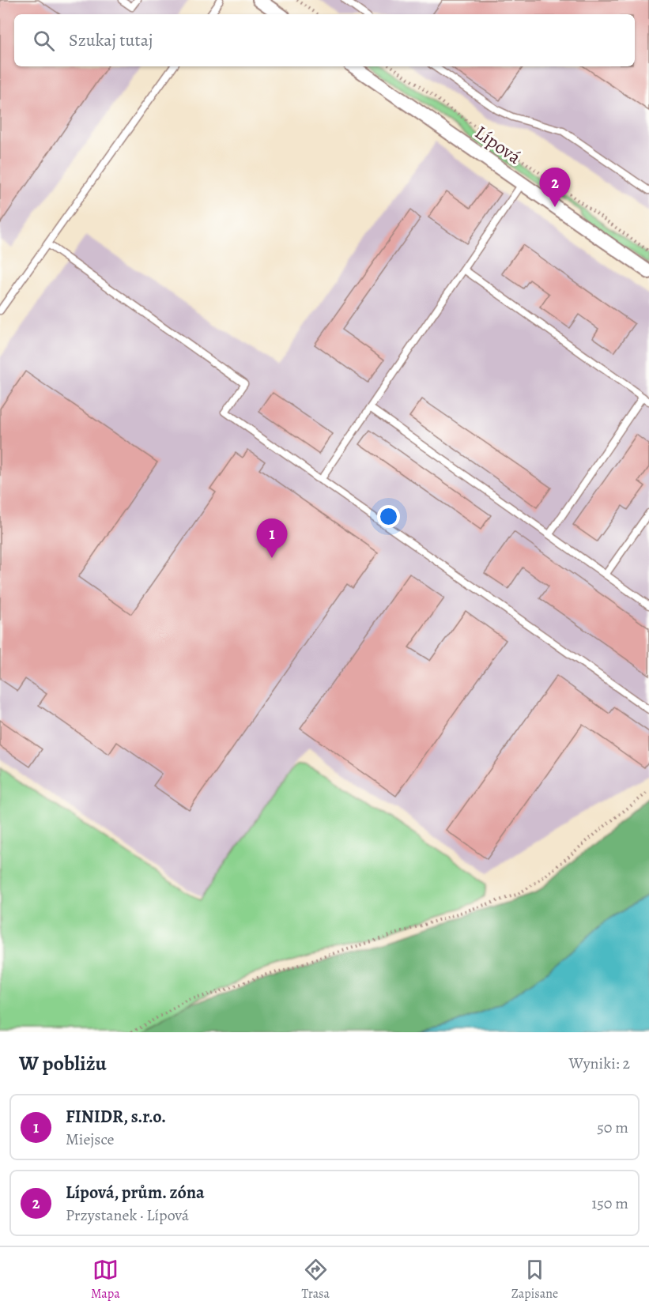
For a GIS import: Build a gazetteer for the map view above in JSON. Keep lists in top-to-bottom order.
{
  "streets": {
    "street": ["Lípová"]
  },
  "page": {
    "search": "Szukaj tutaj",
    "pins": ["2", "1"],
    "heading": ["W pobliżu", "Wyniki: 2"],
    "list": [
      {
        "mark": "1",
        "name": "FINIDR, s.r.o.",
        "note": "Miejsce",
        "value": "50 m"
      },
      {
        "mark": "2",
        "name": "Lípová, prům. zóna",
        "note": "Przystanek · Lípová",
        "value": "150 m"
      }
    ],
    "nav": ["Mapa", "Trasa", "Zapisane"]
  }
}
